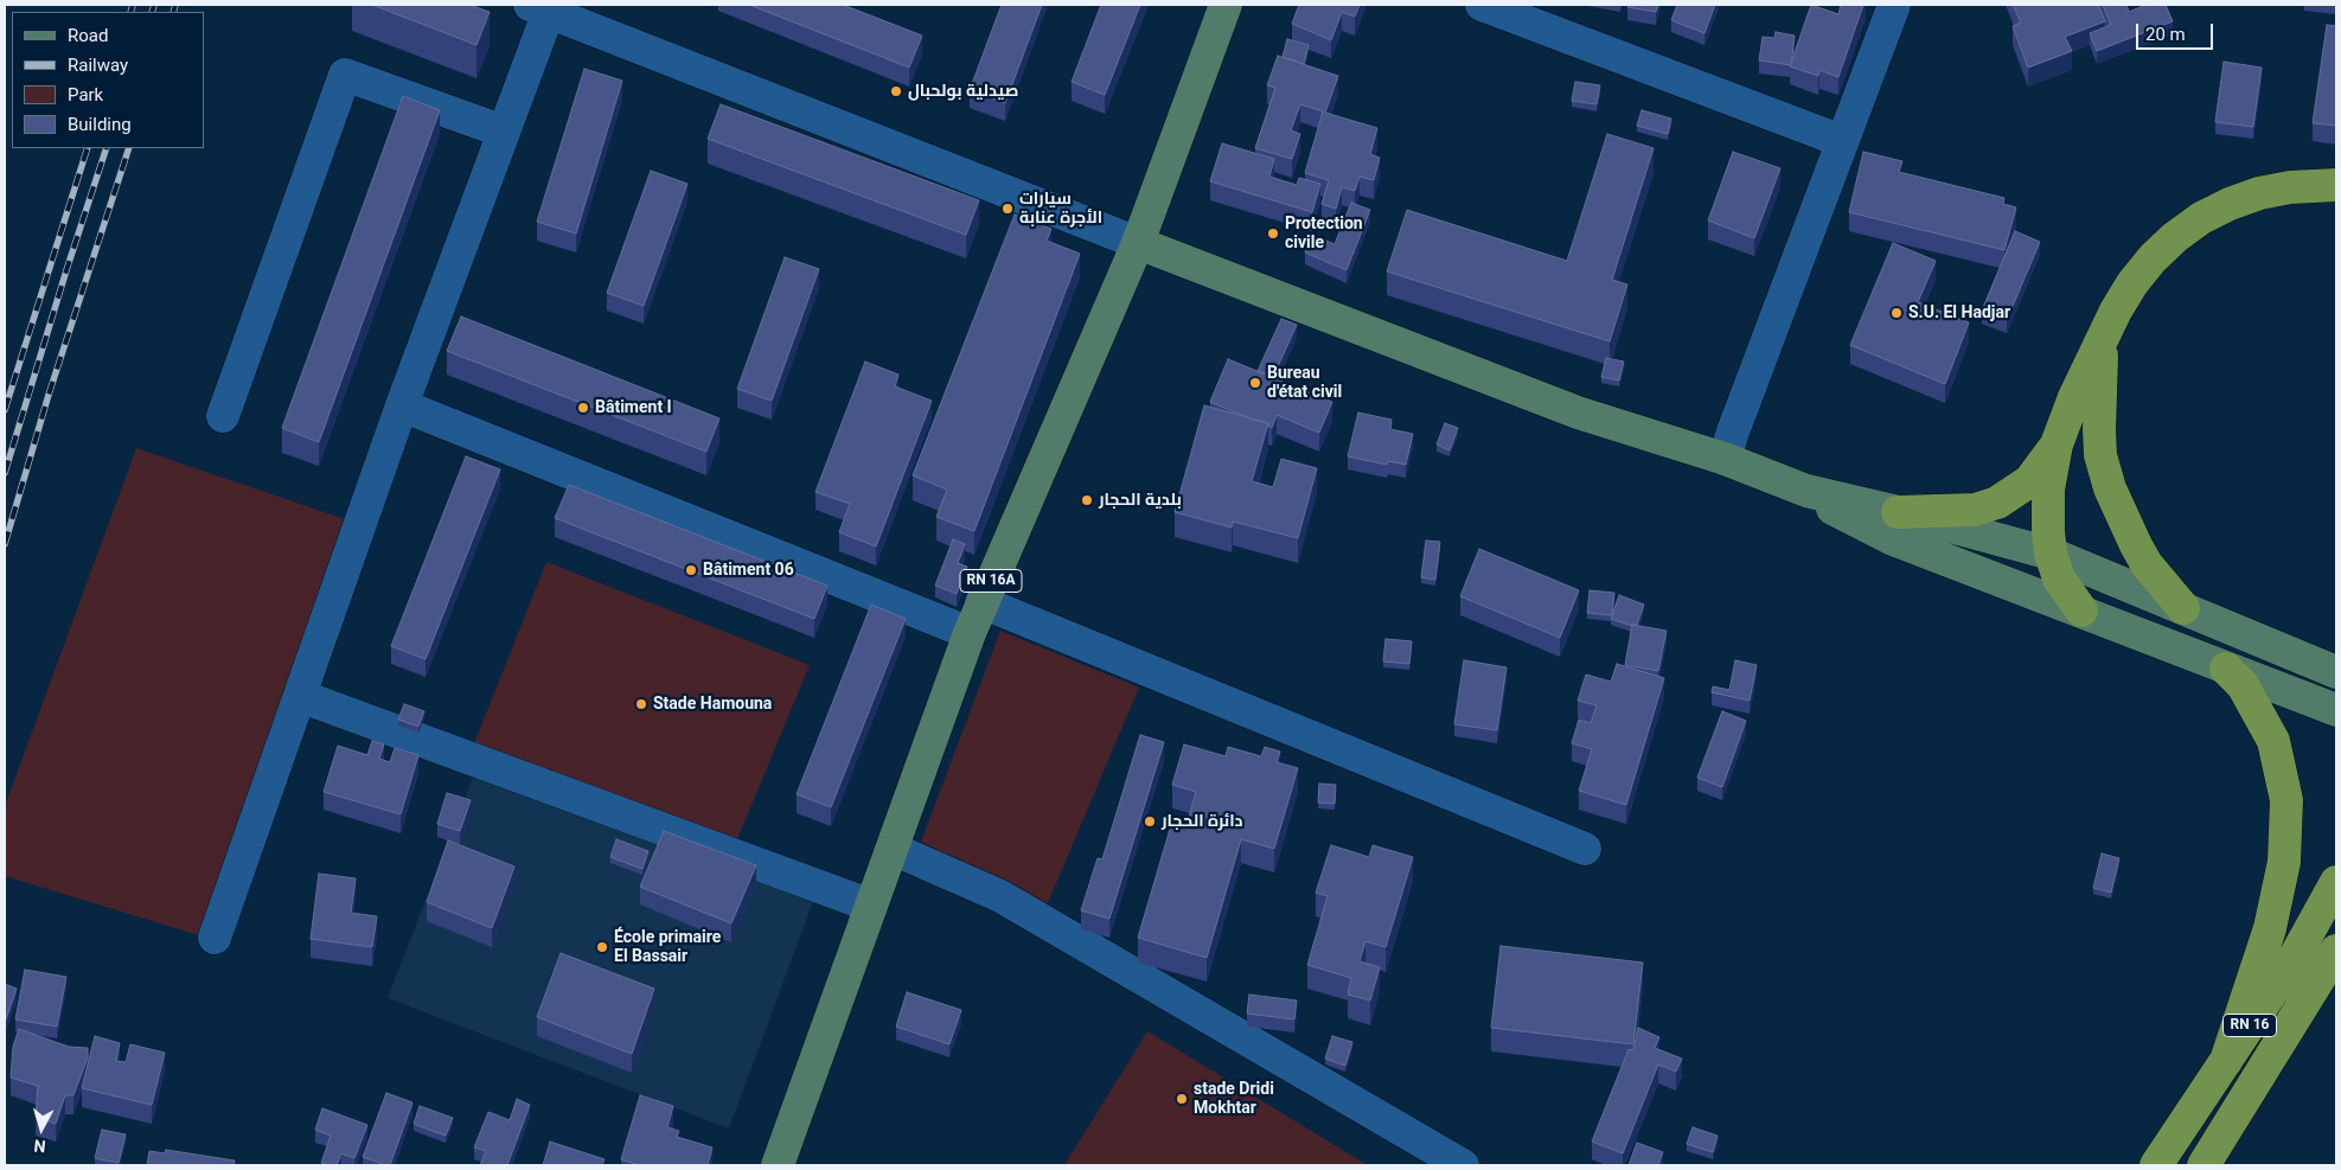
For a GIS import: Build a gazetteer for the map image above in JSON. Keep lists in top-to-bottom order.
{
  "streets": {
    "highway": ["RN 16"],
    "main road": ["RN 16A"]
  },
  "places": [
    "صيدلية بولحبال",
    "سيارات الأجرة عنابة",
    "Protection civile",
    "S.U. El Hadjar",
    "Bureau d'état civil",
    "Bâtiment I",
    "بلدية الحجار",
    "Bâtiment 06",
    "Stade Hamouna",
    "دائرة الحجار",
    "École primaire El Bassair",
    "stade Dridi Mokhtar"
  ],
  "legend": [
    "Road",
    "Railway",
    "Park",
    "Building"
  ],
  "scale_bar": "20 m",
  "north": "bottom"
}
